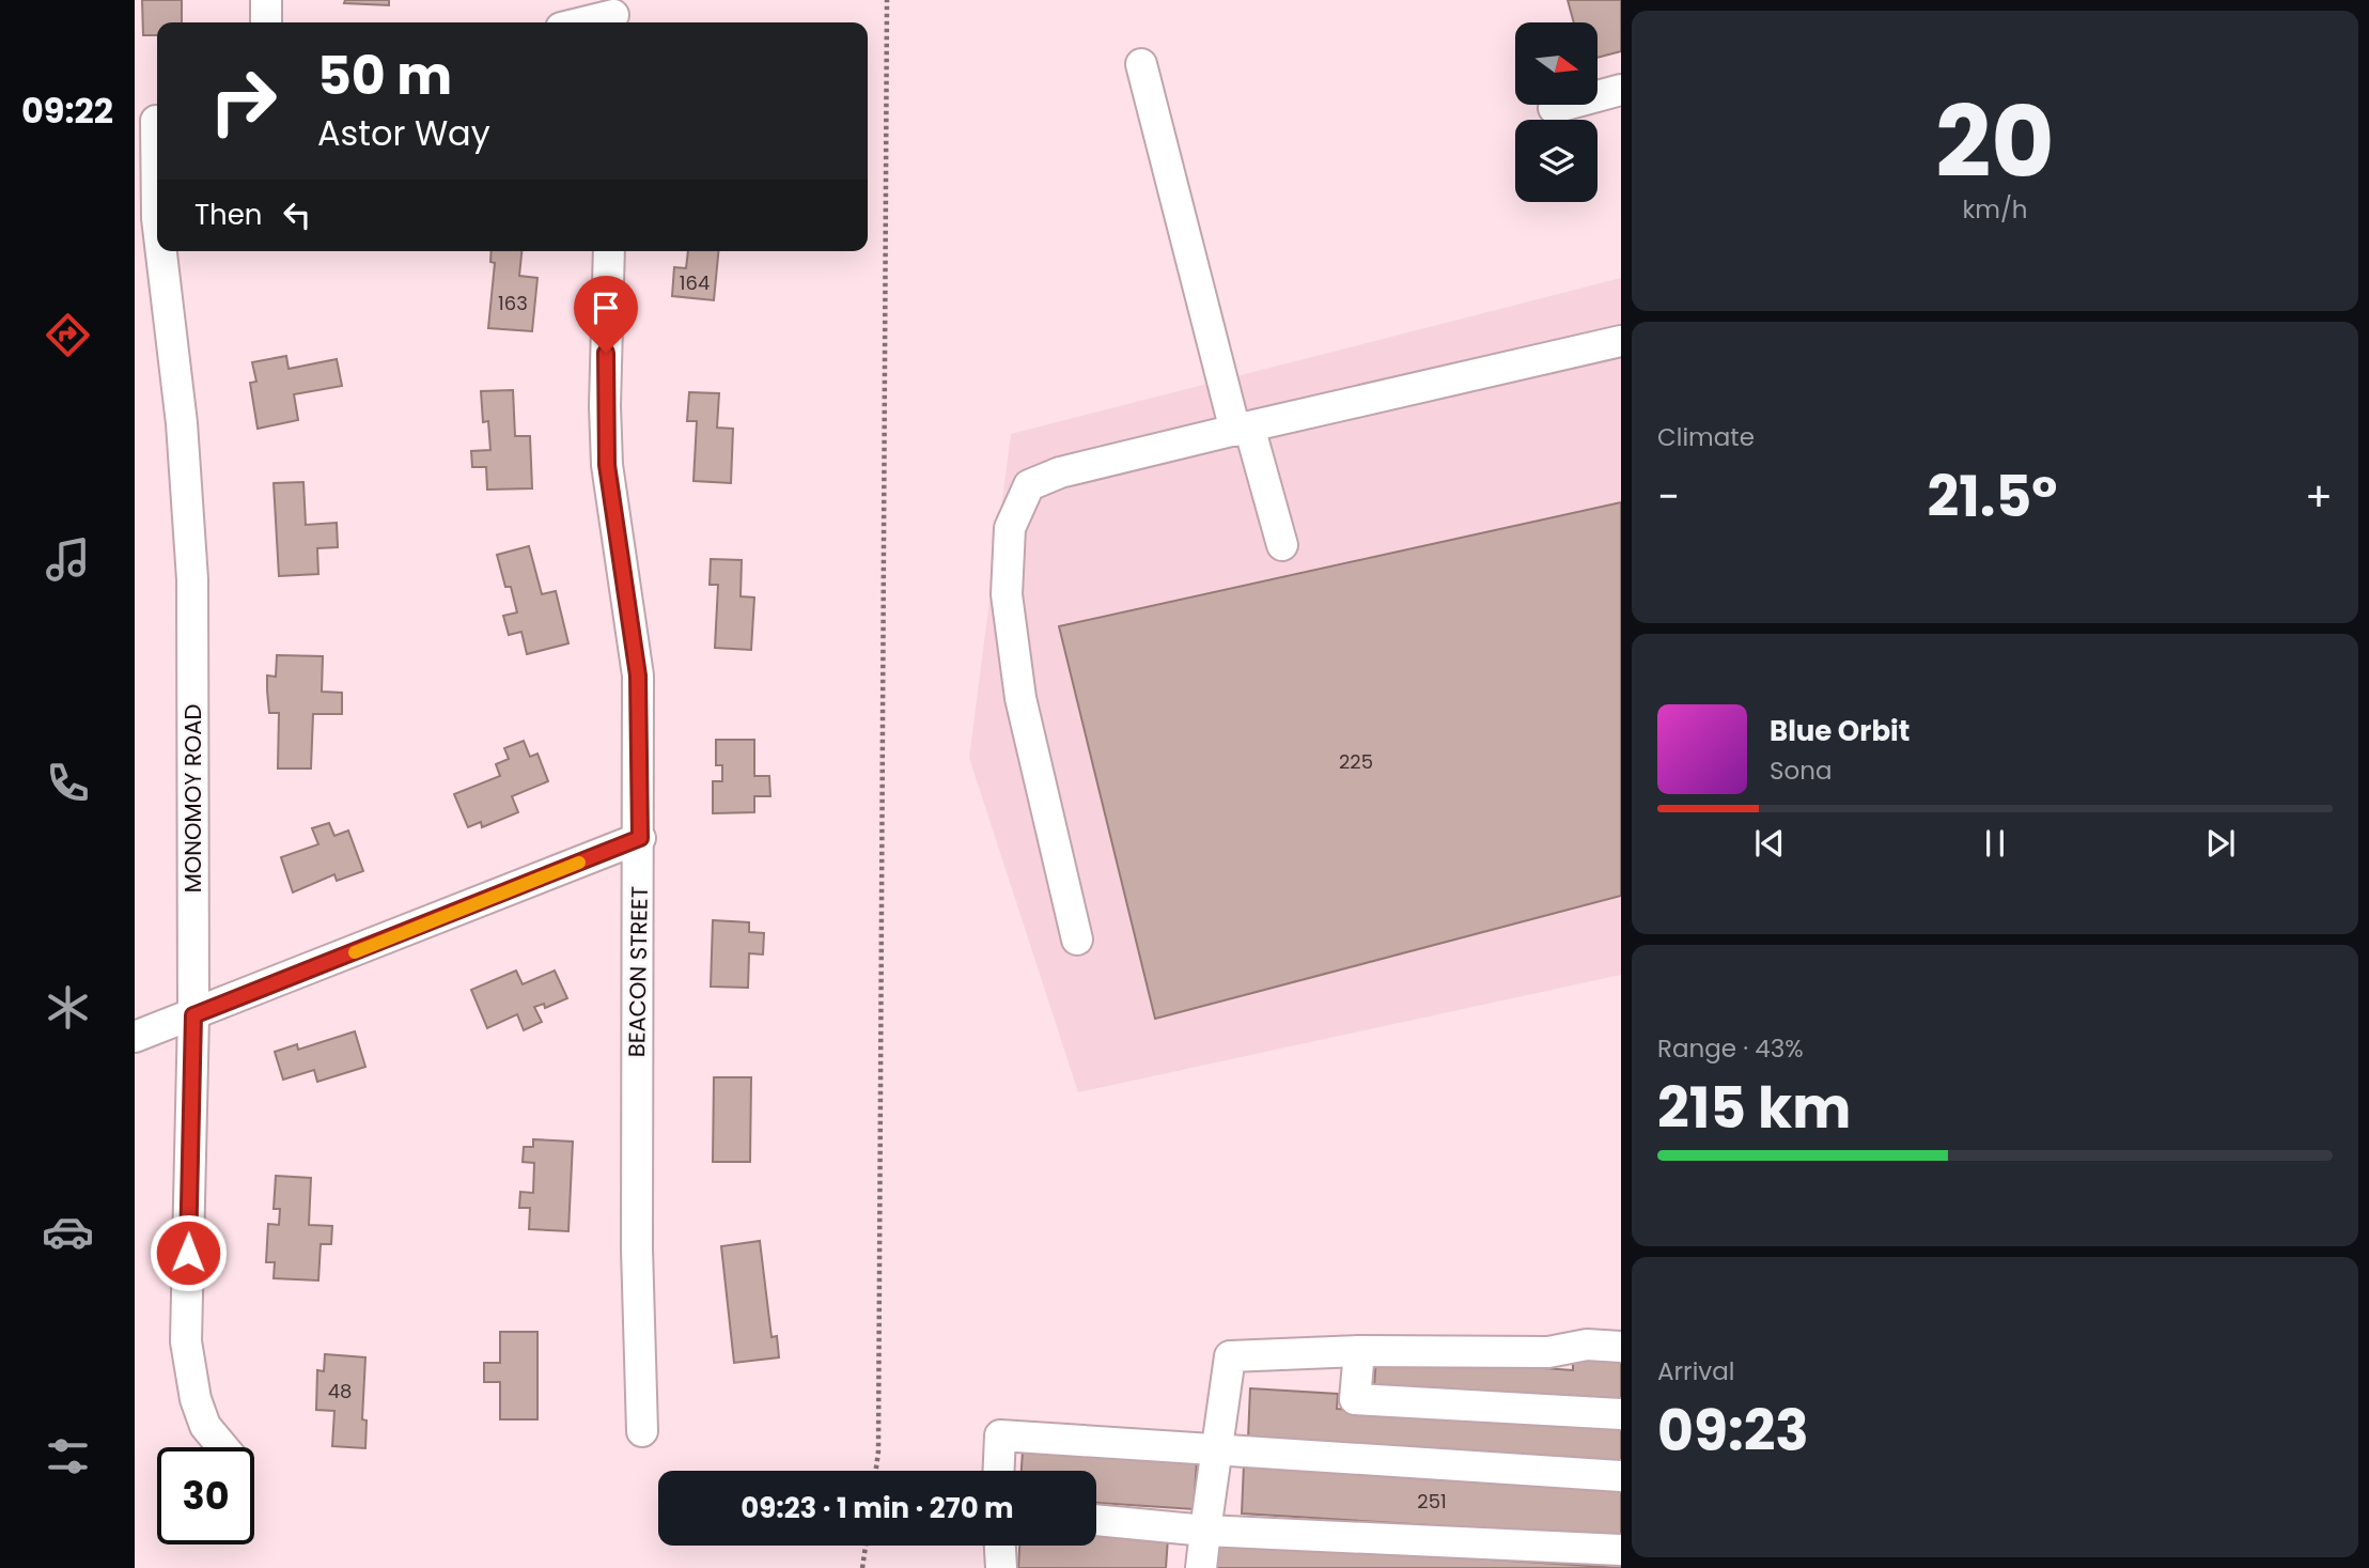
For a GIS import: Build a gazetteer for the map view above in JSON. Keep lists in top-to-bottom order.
{
  "streets": {
    "street": ["MONOMOY ROAD", "BEACON STREET"]
  },
  "house_numbers": [
    "164",
    "163",
    "225",
    "48",
    "251"
  ],
  "north": "right",
  "page": {
    "tabs": "09:22",
    "tile": [
      ["20", "km/h"],
      "Climate",
      ["Range · 43%", "215 km"],
      ["Arrival", "09:23"]
    ],
    "turn": ["50 m", "Astor Way"],
    "then": "Then",
    "heat": ["−", "21.5°", "+"],
    "song": ["Blue Orbit", "Sona"],
    "limit": "30",
    "trip": "09:23 · 1 min · 270 m"
  }
}
